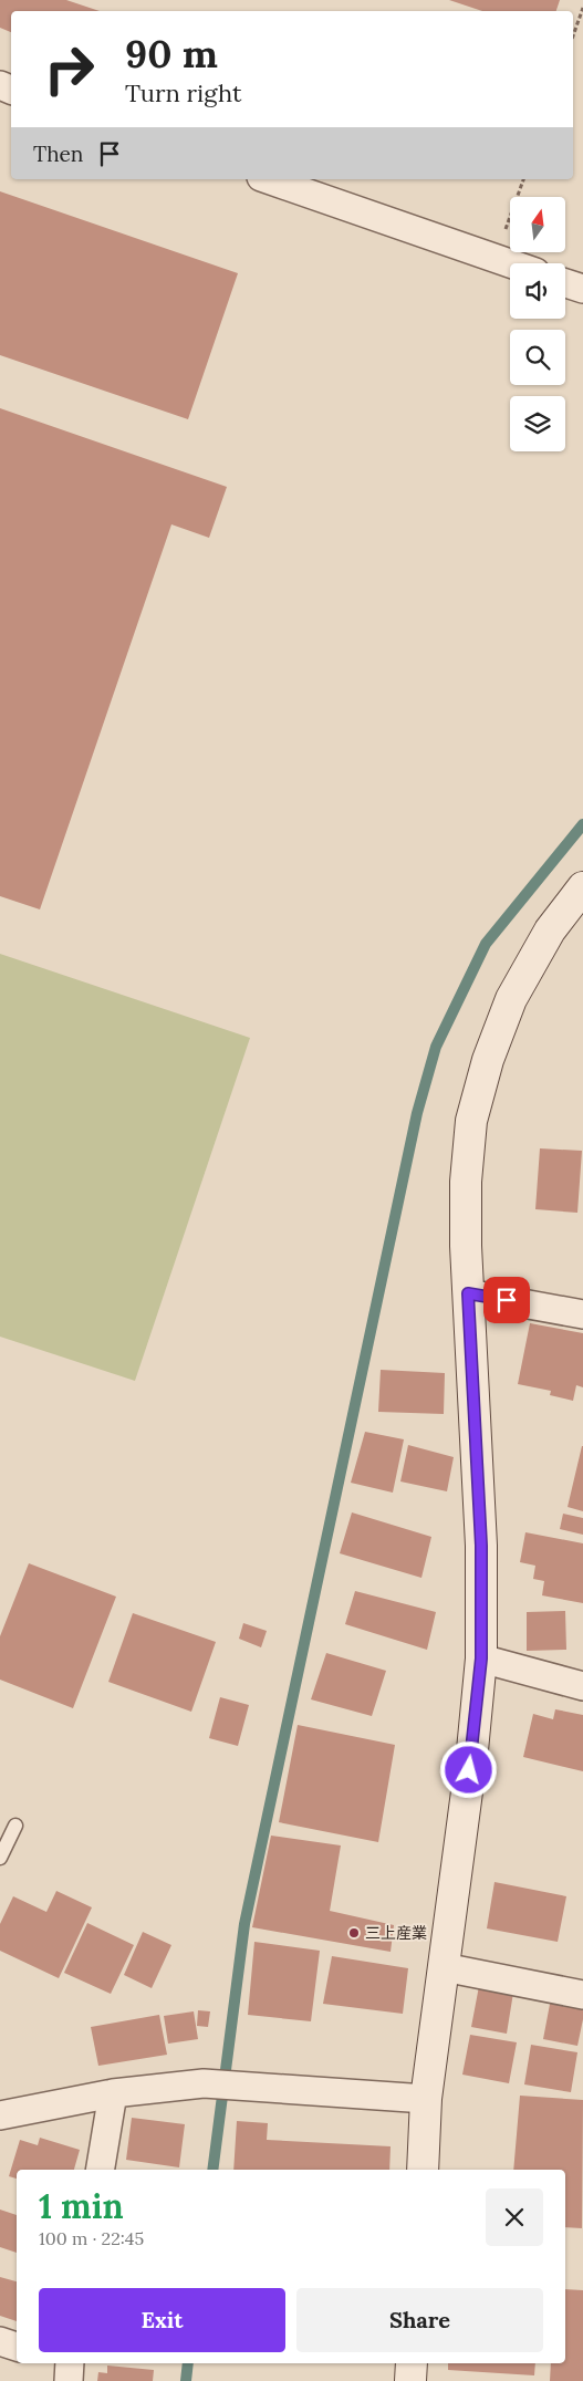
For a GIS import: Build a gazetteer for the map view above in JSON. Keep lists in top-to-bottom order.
{
  "places": ["三上産業"],
  "north": "top",
  "page": {
    "turn": ["90 m", "Turn right"],
    "then": "Then",
    "heading": ["1 min", "100 m · 22:45"],
    "buttons": ["Exit", "Share"]
  }
}
